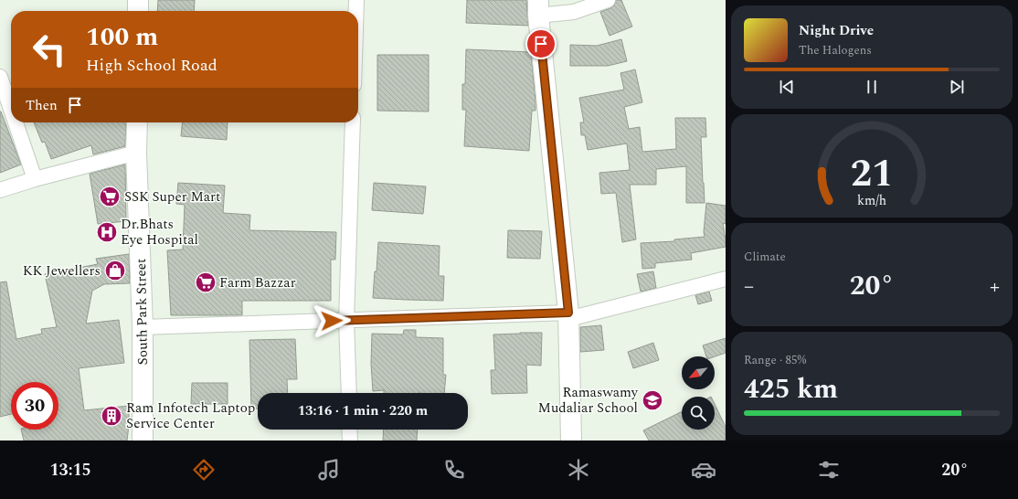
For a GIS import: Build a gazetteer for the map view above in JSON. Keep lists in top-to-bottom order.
{
  "streets": {
    "street": ["South Park Street"]
  },
  "places": {
    "supermarket": ["SSK Super Mart", "Farm Bazzar"],
    "hospital": ["Dr.Bhats Eye Hospital"],
    "shop": ["KK Jewellers"],
    "school or university": ["Ramaswamy Mudaliar School"],
    "building": ["Ram Infotech Laptop Service Center"]
  },
  "north": "bottom left",
  "page": {
    "turn": ["100 m", "High School Road"],
    "song": ["Night Drive", "The Halogens"],
    "then": "Then",
    "tile": [
      "Climate",
      ["Range · 85%", "425 km"]
    ],
    "heat": ["−", "20°", "+"],
    "limit": "30",
    "trip": "13:16 · 1 min · 220 m",
    "tabs": ["13:15", "20°"],
    "gauge": ["21", "km/h"]
  }
}
